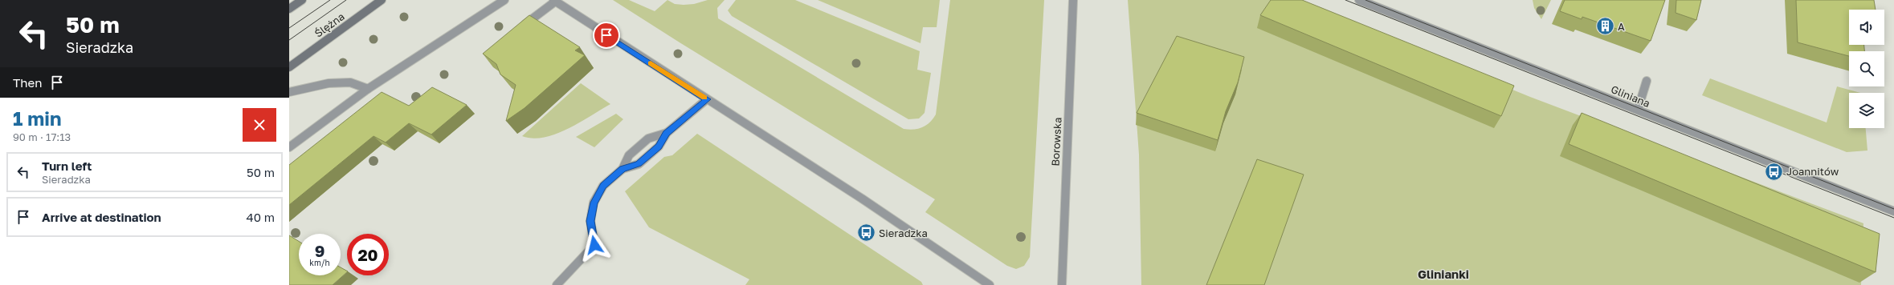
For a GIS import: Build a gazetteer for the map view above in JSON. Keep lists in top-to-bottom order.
{
  "streets": {
    "main road": ["Ślężna"],
    "street": ["Gliniana", "Borowska"]
  },
  "districts": ["Glinianki"],
  "places": {
    "building": ["A"],
    "bus stop": ["Joannitów", "Sieradzka"]
  },
  "page": {
    "turn": ["50 m", "Sieradzka"],
    "then": "Then",
    "heading": ["1 min", "90 m · 17:13"],
    "list": [
      {
        "name": "Turn left",
        "note": "Sieradzka",
        "value": "50 m"
      },
      {
        "name": "Arrive at destination",
        "value": "40 m"
      }
    ],
    "speed": "9 km/h",
    "limit": "20"
  }
}
